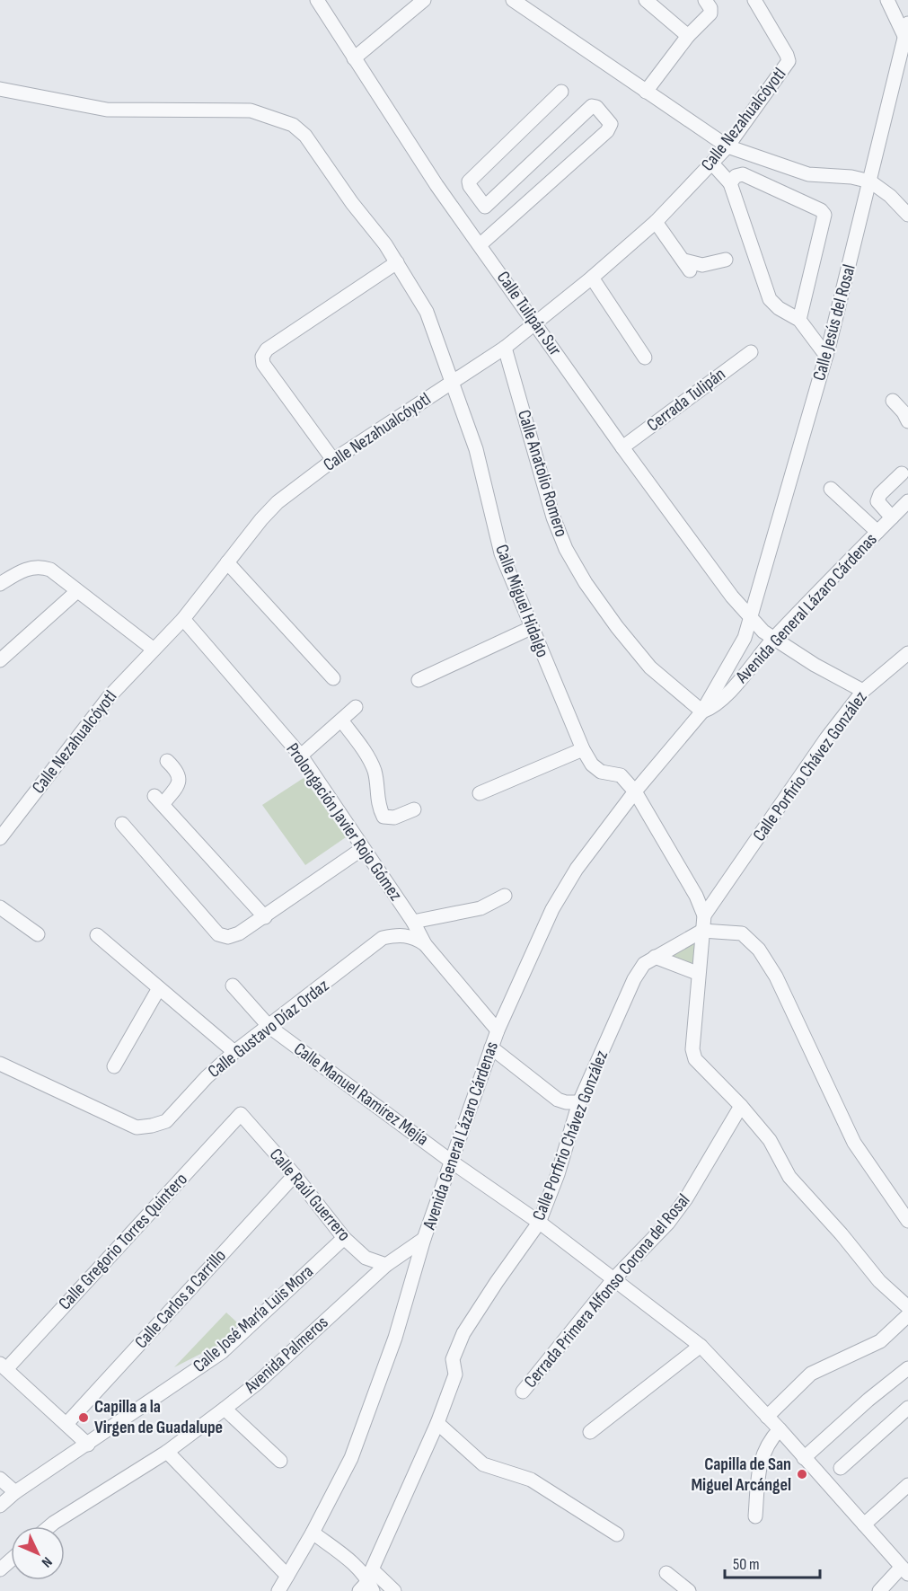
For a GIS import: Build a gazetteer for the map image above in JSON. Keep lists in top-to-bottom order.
{
  "streets": {
    "street": [
      "Calle Nezahualcóyotl",
      "Calle Tulipán Sur",
      "Calle Jesús del Rosal",
      "Cerrada Tulipán",
      "Calle Anatolio Romero",
      "Calle Miguel Hidalgo",
      "Avenida General Lázaro Cárdenas",
      "Calle Porfirio Chávez González",
      "Prolongación Javier Rojo Gómez",
      "Calle Gustavo Díaz Ordaz",
      "Calle Manuel Ramírez Mejía",
      "Calle Raúl Guerrero",
      "Calle Gregorio Torres Quintero",
      "Cerrada Primera Alfonso Corona del Rosal",
      "Calle Carlos a Carrillo",
      "Calle José María Luis Mora",
      "Avenida Palmeros"
    ]
  },
  "crossings": [
    ["Calle Nezahualcóyotl", "Calle Tulipán Sur"],
    ["Calle Nezahualcóyotl", "Calle Anatolio Romero"],
    ["Calle Nezahualcóyotl", "Calle Miguel Hidalgo"],
    ["Calle Nezahualcóyotl", "Prolongación Javier Rojo Gómez"],
    ["Calle Tulipán Sur", "Calle Jesús del Rosal"],
    ["Calle Tulipán Sur", "Cerrada Tulipán"],
    ["Calle Tulipán Sur", "Avenida General Lázaro Cárdenas"],
    ["Calle Tulipán Sur", "Calle Porfirio Chávez González"],
    ["Calle Jesús del Rosal", "Avenida General Lázaro Cárdenas"],
    ["Calle Anatolio Romero", "Avenida General Lázaro Cárdenas"],
    ["Calle Miguel Hidalgo", "Avenida General Lázaro Cárdenas"],
    ["Calle Miguel Hidalgo", "Calle Porfirio Chávez González"],
    ["Avenida General Lázaro Cárdenas", "Prolongación Javier Rojo Gómez"],
    ["Avenida General Lázaro Cárdenas", "Calle Manuel Ramírez Mejía"],
    ["Avenida General Lázaro Cárdenas", "Avenida Palmeros"],
    ["Calle Porfirio Chávez González", "Calle Manuel Ramírez Mejía"],
    ["Prolongación Javier Rojo Gómez", "Calle Gustavo Díaz Ordaz"],
    ["Calle Gustavo Díaz Ordaz", "Calle Manuel Ramírez Mejía"],
    ["Calle Manuel Ramírez Mejía", "Cerrada Primera Alfonso Corona del Rosal"],
    ["Calle Raúl Guerrero", "Calle Gregorio Torres Quintero"],
    ["Calle Raúl Guerrero", "Calle Carlos a Carrillo"],
    ["Calle Raúl Guerrero", "Calle José María Luis Mora"],
    ["Calle Raúl Guerrero", "Avenida Palmeros"]
  ],
  "places": ["Capilla a la Virgen de Guadalupe", "Capilla de San Miguel Arcángel"],
  "scale_bar": "50 m",
  "north": "bottom right"
}
